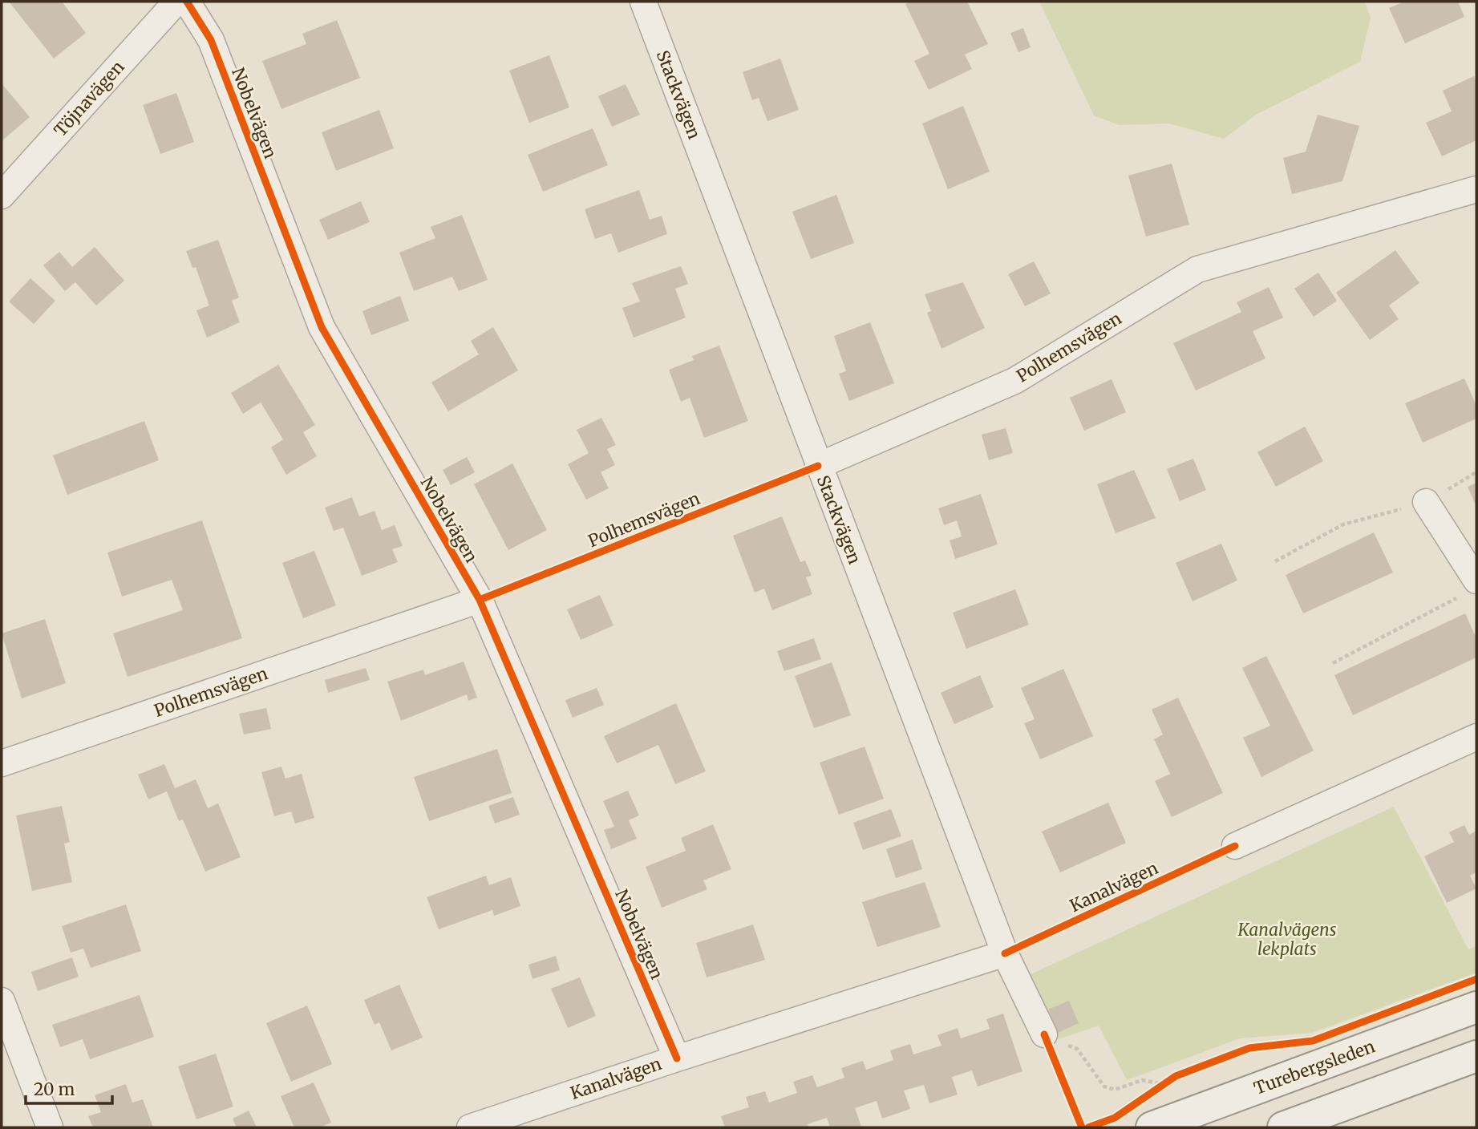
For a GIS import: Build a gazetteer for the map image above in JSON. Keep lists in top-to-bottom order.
{
  "streets": {
    "main road": ["Turebergsleden"],
    "street": [
      "Stackvägen",
      "Töjnavägen",
      "Nobelvägen",
      "Polhemsvägen",
      "Kanalvägen"
    ]
  },
  "crossings": [
    ["Stackvägen", "Polhemsvägen"],
    ["Stackvägen", "Kanalvägen"],
    ["Nobelvägen", "Polhemsvägen"],
    ["Nobelvägen", "Kanalvägen"]
  ],
  "parks": ["Kanalvägens lekplats"],
  "scale_bar": "20 m"
}
